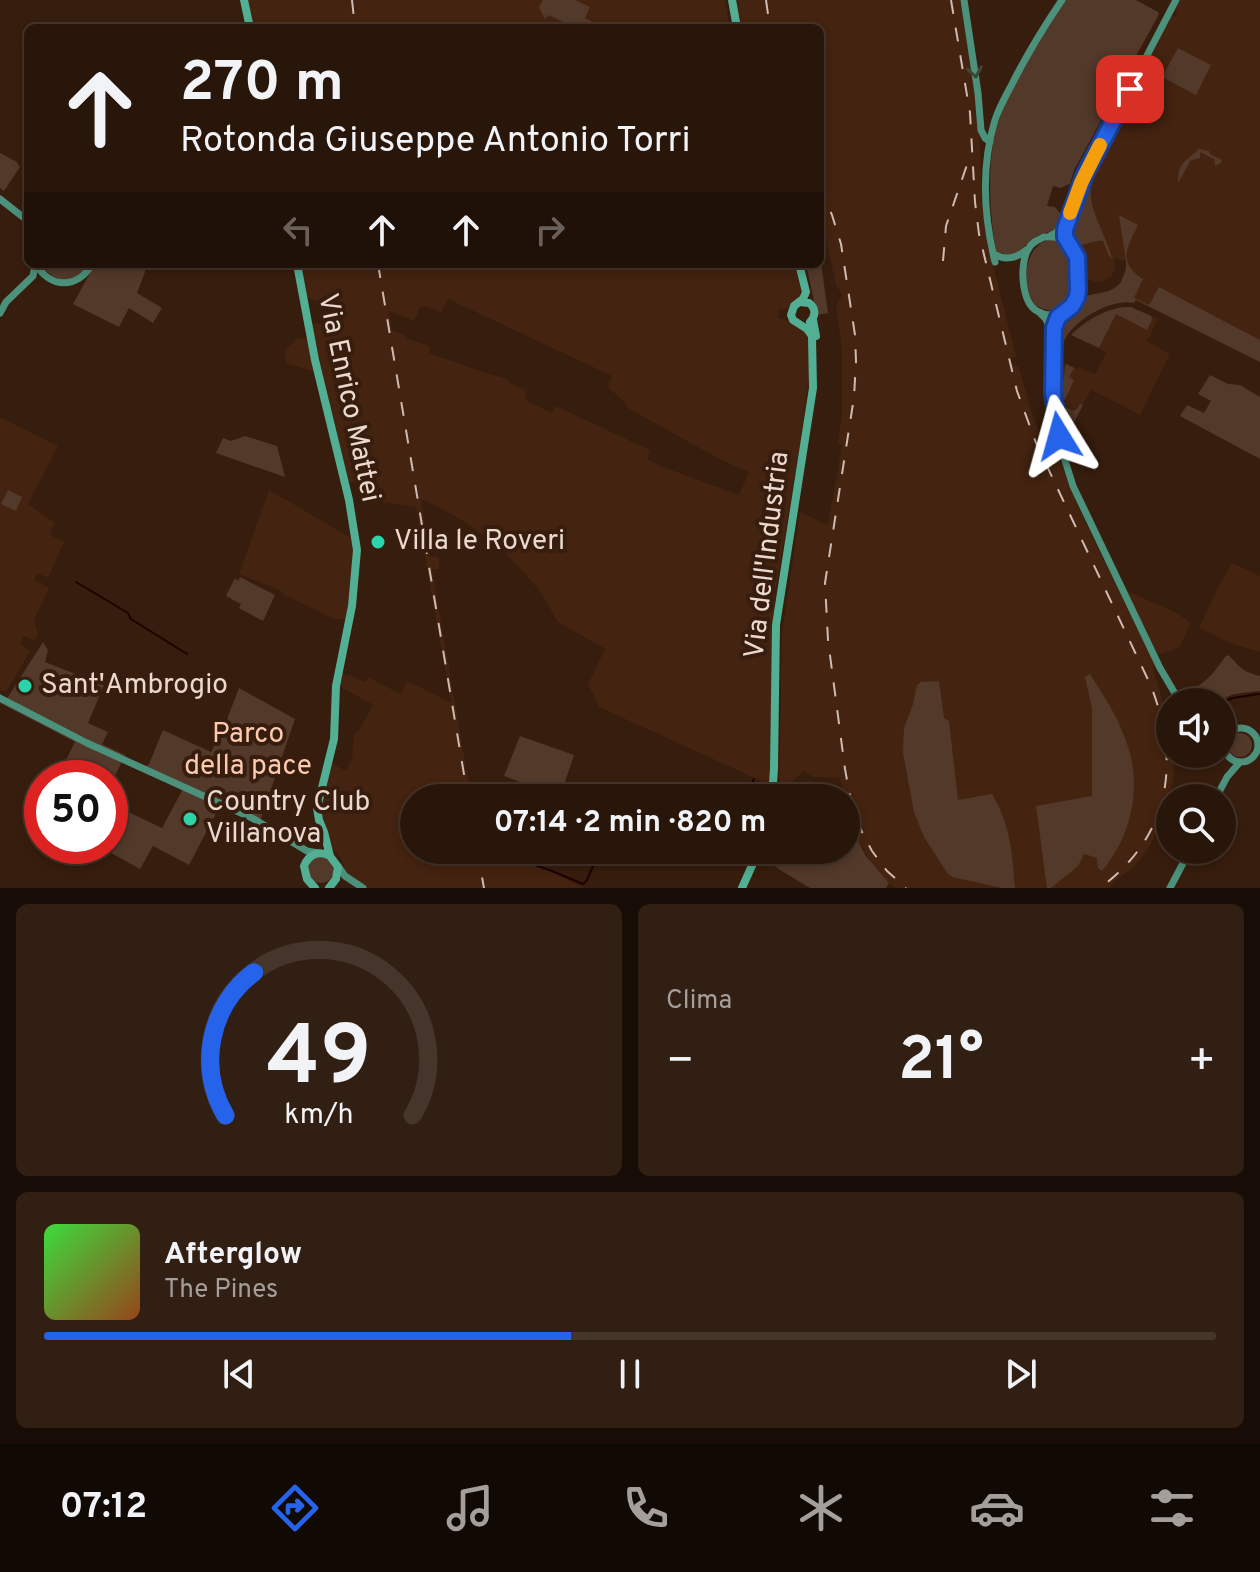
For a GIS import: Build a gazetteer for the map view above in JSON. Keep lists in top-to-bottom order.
{
  "streets": {
    "main road": ["Via Enrico Mattei", "Via dell'Industria"]
  },
  "parks": ["Parco della pace"],
  "places": ["Villa le Roveri", "Sant'Ambrogio", "Country Club Villanova"],
  "page": {
    "turn": ["270 m", "Rotonda Giuseppe Antonio Torri"],
    "limit": "50",
    "trip": "07:14 · 2 min · 820 m",
    "tile": "Clima",
    "heat": ["−", "21°", "+"],
    "song": ["Afterglow", "The Pines"],
    "tabs": "07:12",
    "gauge": ["49", "km/h"]
  }
}
